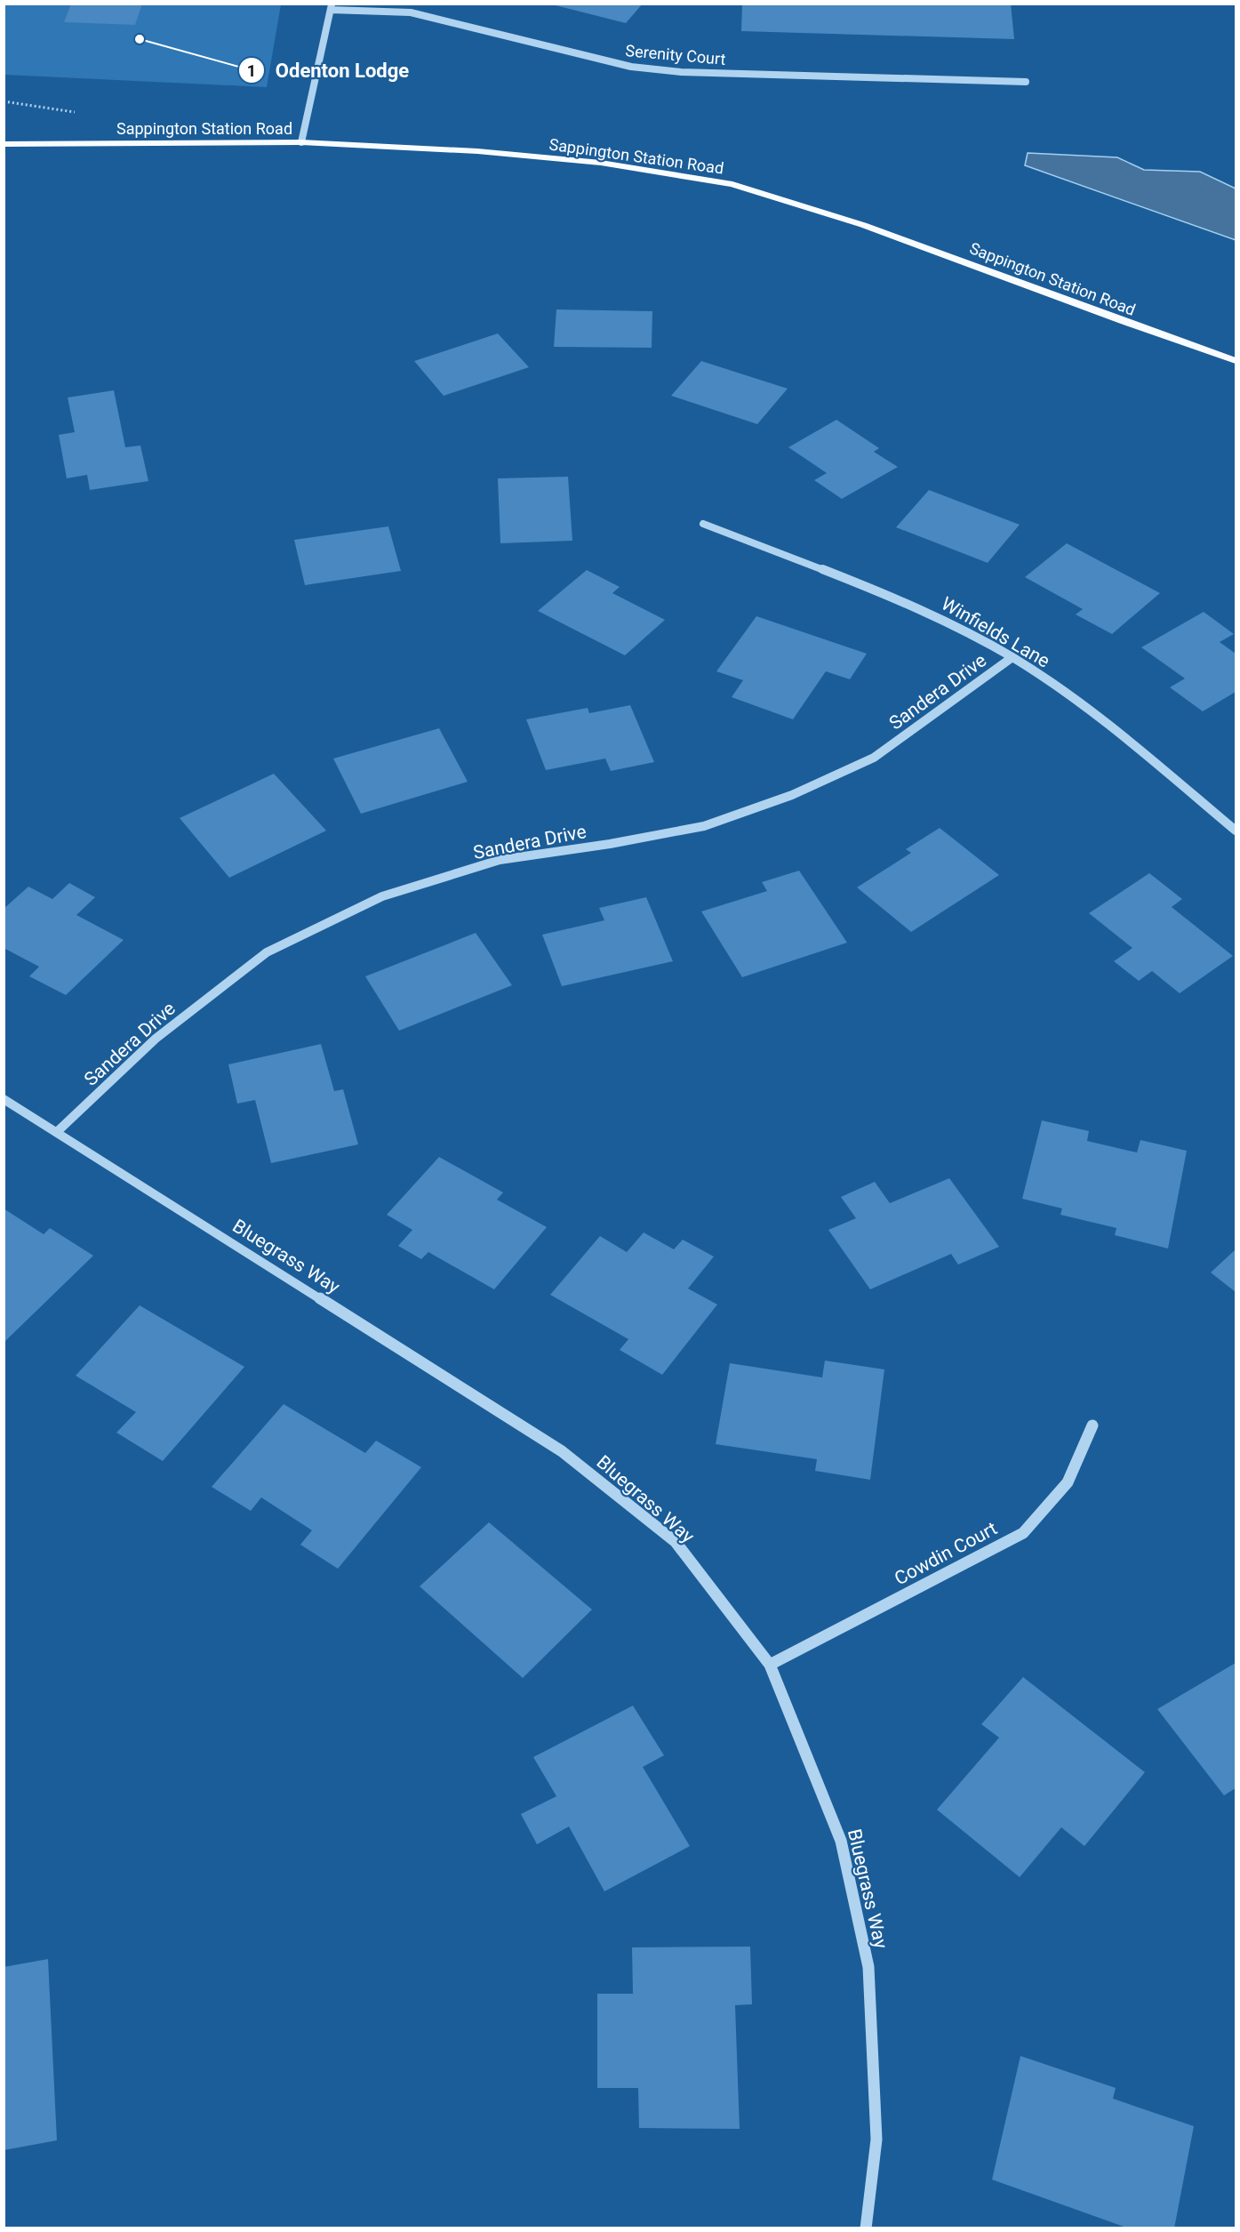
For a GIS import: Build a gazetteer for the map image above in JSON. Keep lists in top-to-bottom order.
{
  "streets": {
    "main road": ["Sappington Station Road"],
    "street": [
      "Serenity Court",
      "Winfields Lane",
      "Sandera Drive",
      "Bluegrass Way",
      "Cowdin Court"
    ]
  },
  "crossings": [
    ["Winfields Lane", "Sandera Drive"],
    ["Sandera Drive", "Bluegrass Way"],
    ["Bluegrass Way", "Cowdin Court"]
  ],
  "places": ["Odenton Lodge"]
}
